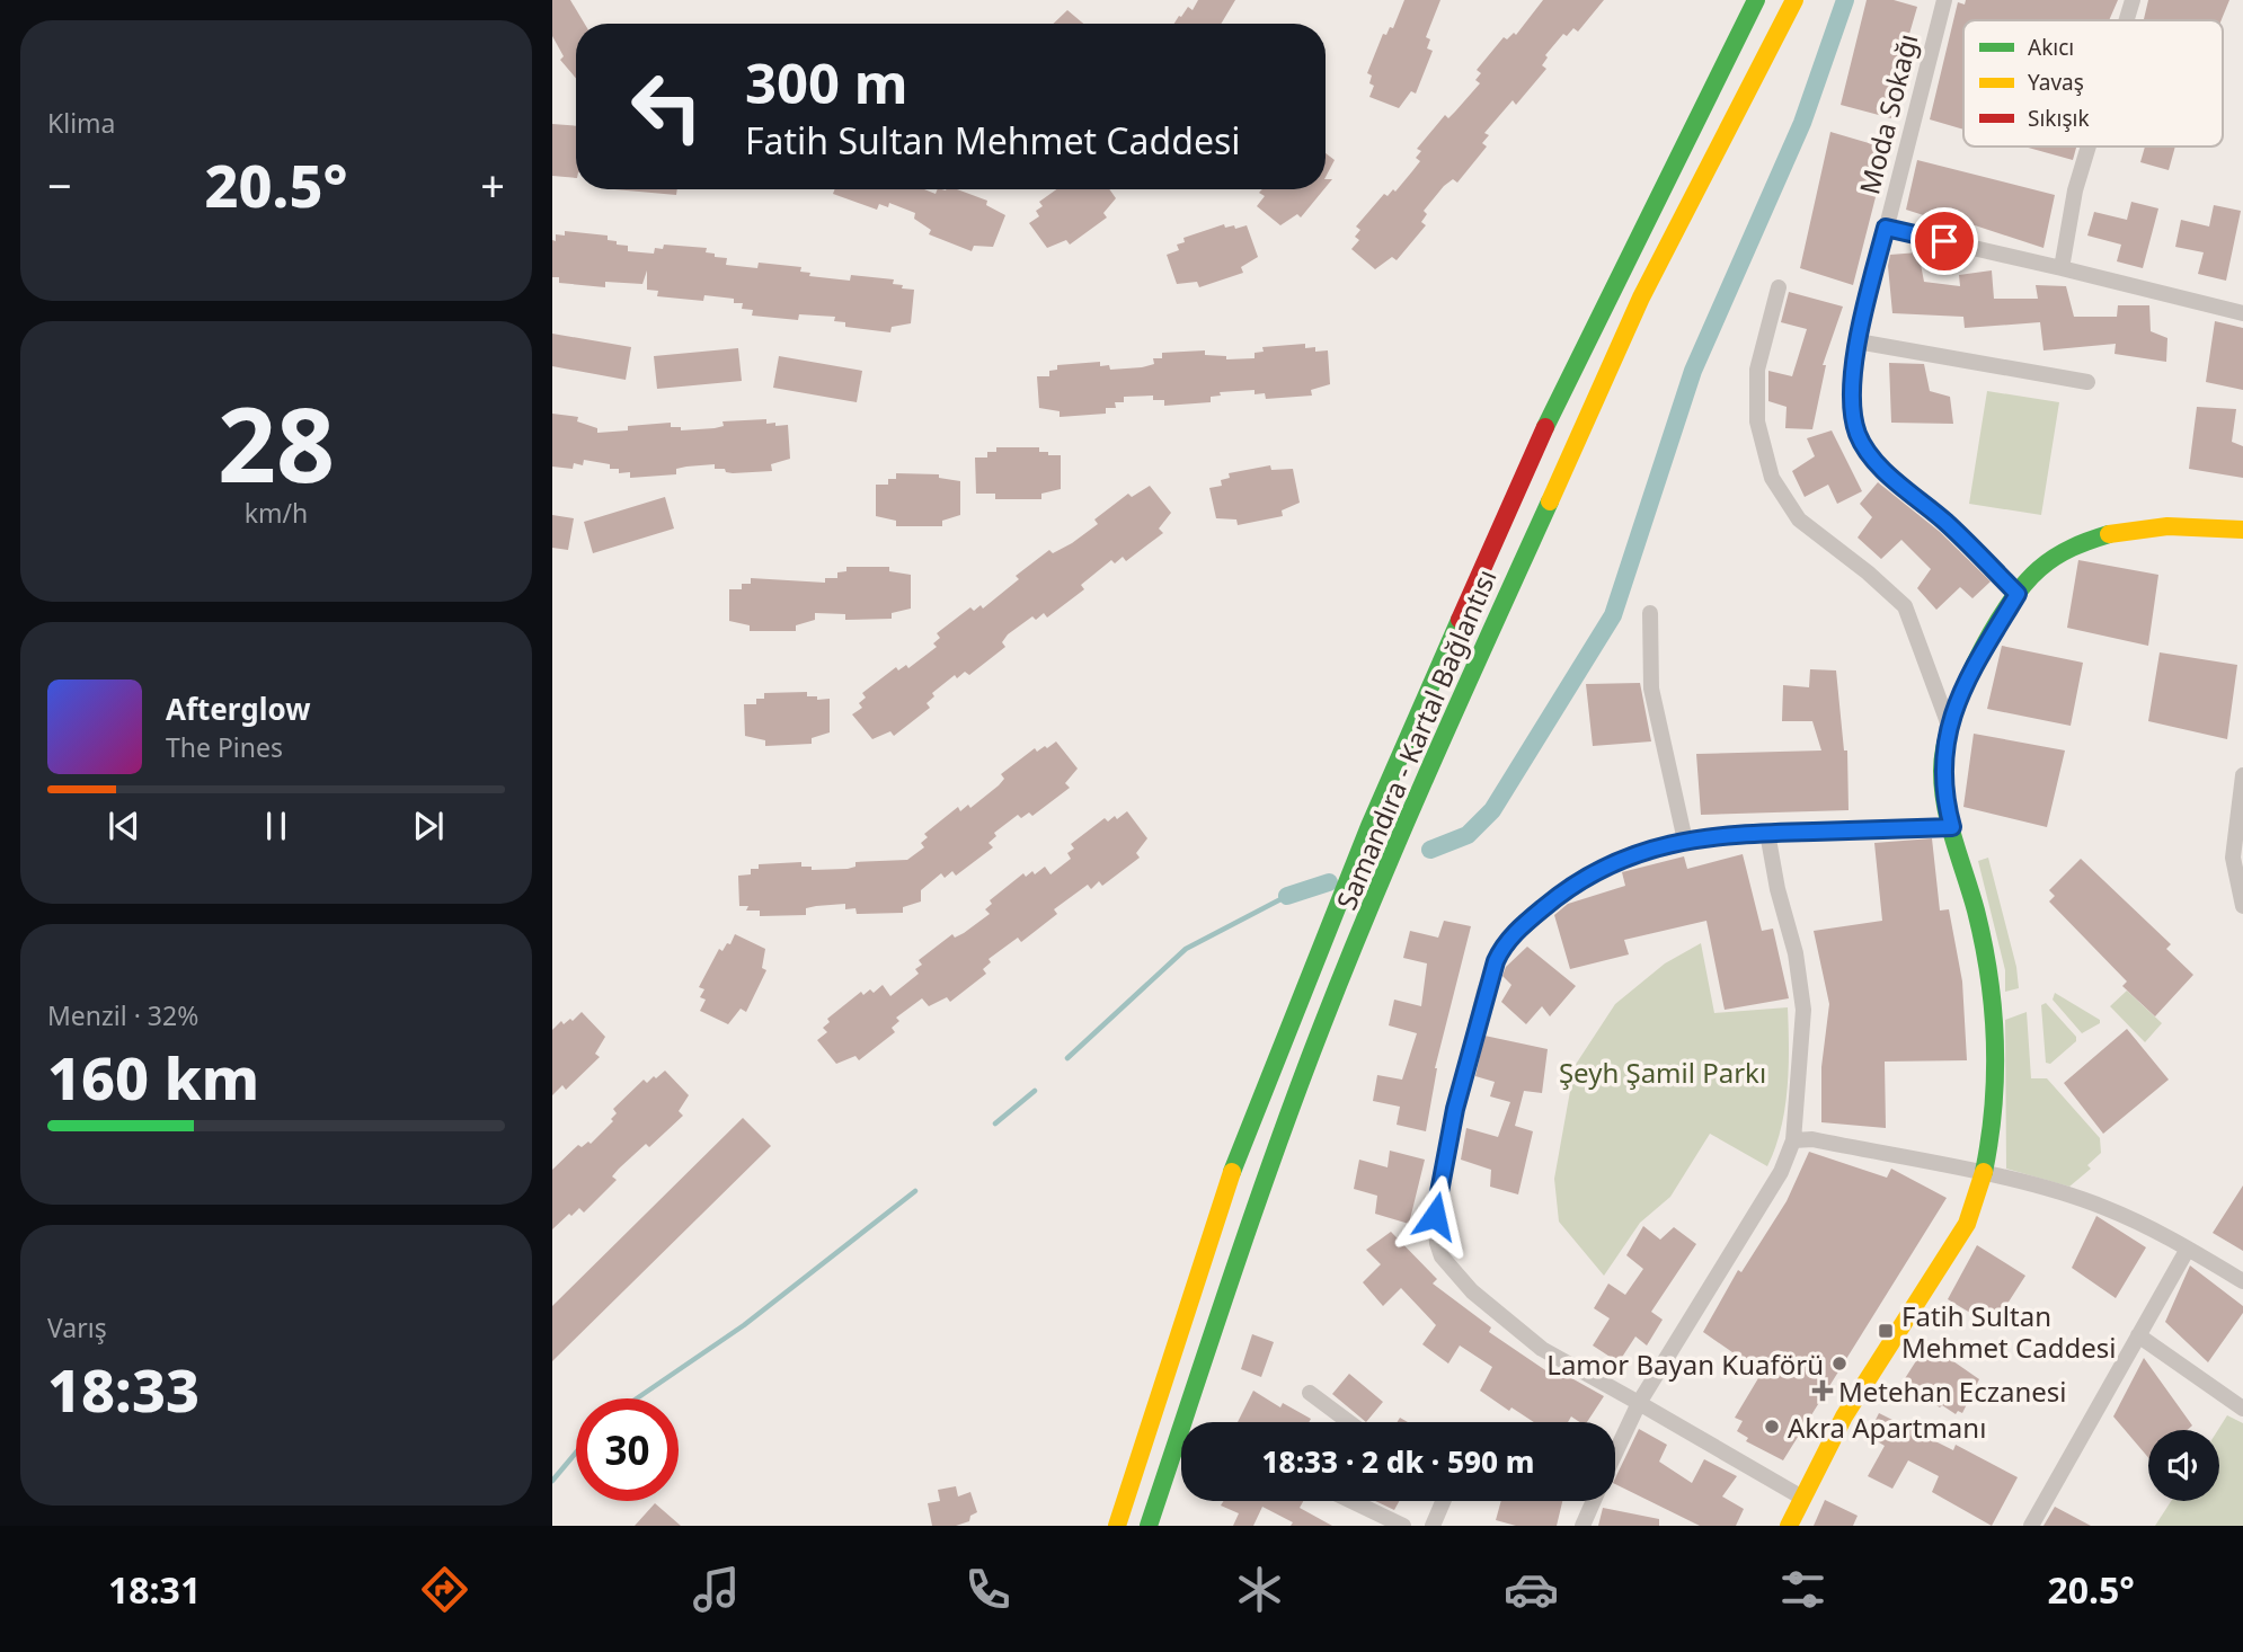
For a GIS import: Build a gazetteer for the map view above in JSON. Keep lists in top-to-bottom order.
{
  "streets": {
    "main road": ["Samandıra - Kartal Bağlantısı"],
    "street": ["Moda Sokağı"]
  },
  "parks": ["Şeyh Şamil Parkı"],
  "places": {
    "transit": ["Fatih Sultan Mehmet Caddesi"],
    "other": ["Lamor Bayan Kuaförü", "Akra Apartmanı"],
    "health": ["Metehan Eczanesi"]
  },
  "legend": ["Akıcı", "Yavaş", "Sıkışık"],
  "page": {
    "tile": [
      "Klima",
      ["28", "km/h"],
      ["Menzil · 32%", "160 km"],
      ["Varış", "18:33"]
    ],
    "turn": ["300 m", "Fatih Sultan Mehmet Caddesi"],
    "heat": ["−", "20.5°", "+"],
    "song": ["Afterglow", "The Pines"],
    "limit": "30",
    "trip": "18:33 · 2 dk · 590 m",
    "tabs": ["18:31", "20.5°"]
  }
}
